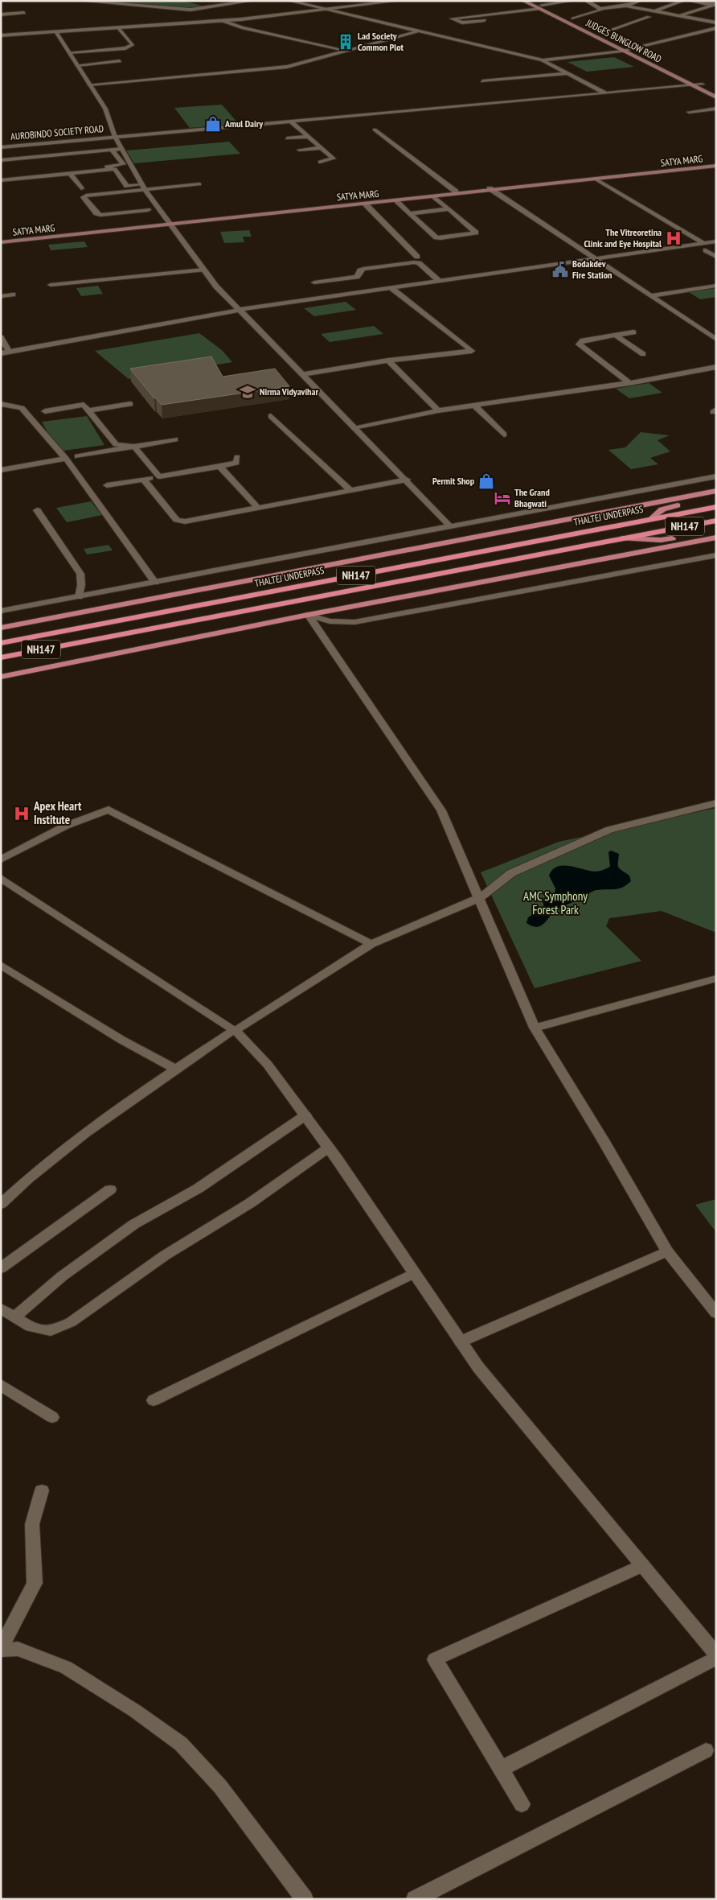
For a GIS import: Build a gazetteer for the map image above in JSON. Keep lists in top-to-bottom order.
{
  "streets": {
    "highway": ["THALTEJ UNDERPASS", "NH147"],
    "main road": ["JUDGES BUNGLOW ROAD", "SATYA MARG"],
    "street": ["AUROBINDO SOCIETY ROAD"]
  },
  "crossings": [
    ["JUDGES BUNGLOW ROAD", "AUROBINDO SOCIETY ROAD"],
    ["THALTEJ UNDERPASS", "NH147"]
  ],
  "parks": ["AMC Symphony Forest Park"],
  "places": {
    "building": ["Lad Society Common Plot"],
    "shop": ["Amul Dairy", "Permit Shop"],
    "hospital": ["The Vitreoretina Clinic and Eye Hospital", "Apex Heart Institute"],
    "public building": ["Bodakdev Fire Station"],
    "school or university": ["Nirma Vidyavihar"],
    "hotel": ["The Grand Bhagwati"]
  }
}
